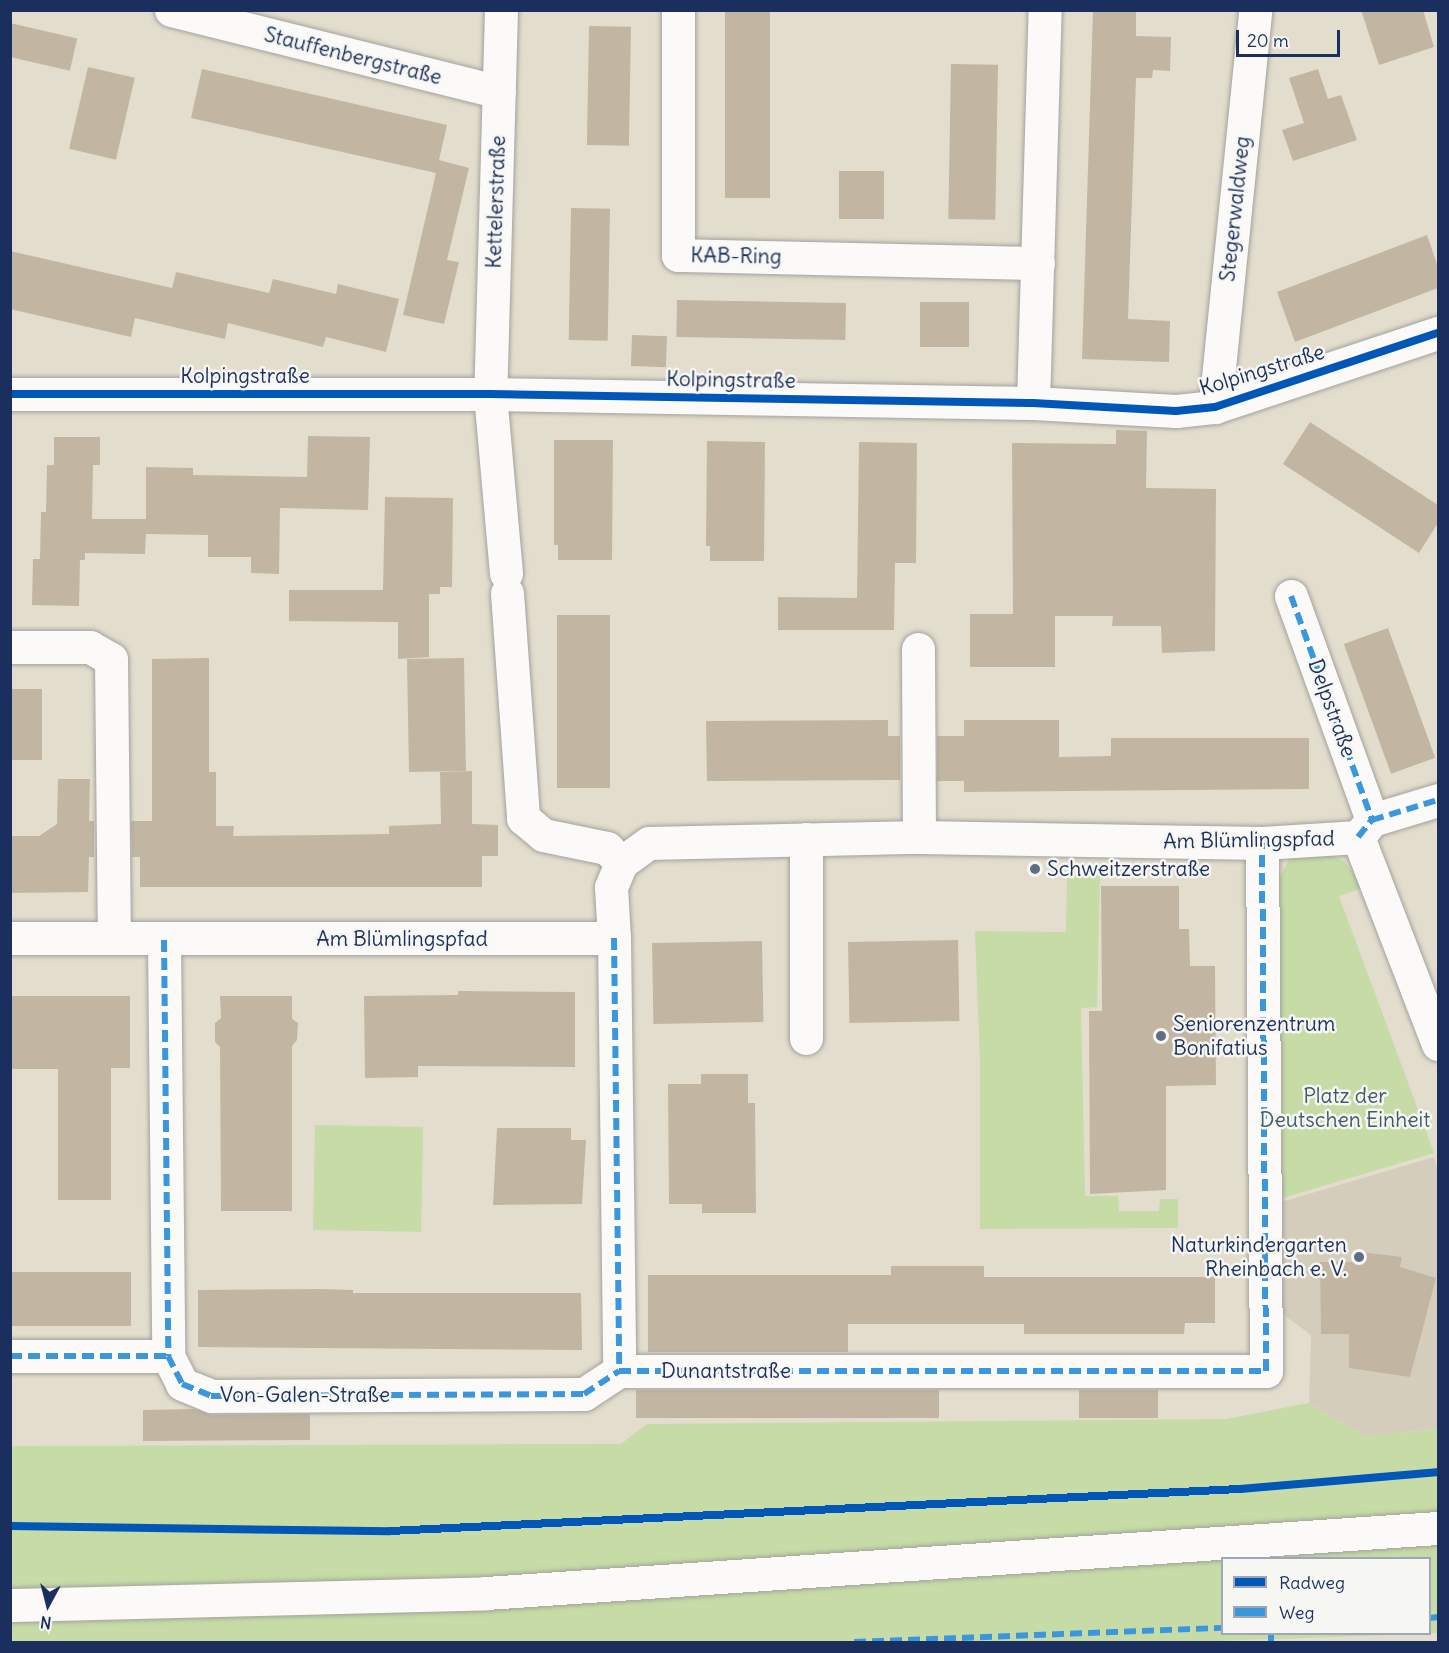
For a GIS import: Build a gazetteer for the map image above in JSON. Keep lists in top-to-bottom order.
{
  "streets": {
    "street": [
      "Stauffenbergstraße",
      "Kettelerstraße",
      "Stegerwaldweg",
      "KAB-Ring",
      "Kolpingstraße",
      "Delpstraße",
      "Am Blümlingspfad",
      "Dunantstraße",
      "Von-Galen-Straße"
    ]
  },
  "crossings": [
    ["Stauffenbergstraße", "Kettelerstraße"],
    ["Kettelerstraße", "Kolpingstraße"],
    ["Stegerwaldweg", "Kolpingstraße"],
    ["Delpstraße", "Am Blümlingspfad"],
    ["Am Blümlingspfad", "Dunantstraße"],
    ["Am Blümlingspfad", "Von-Galen-Straße"],
    ["Dunantstraße", "Von-Galen-Straße"]
  ],
  "parks": ["Platz der Deutschen Einheit"],
  "places": ["Schweitzerstraße", "Seniorenzentrum Bonifatius", "Naturkindergarten Rheinbach e. V."],
  "legend": ["Radweg", "Weg"],
  "scale_bar": "20 m",
  "north": "bottom"
}
